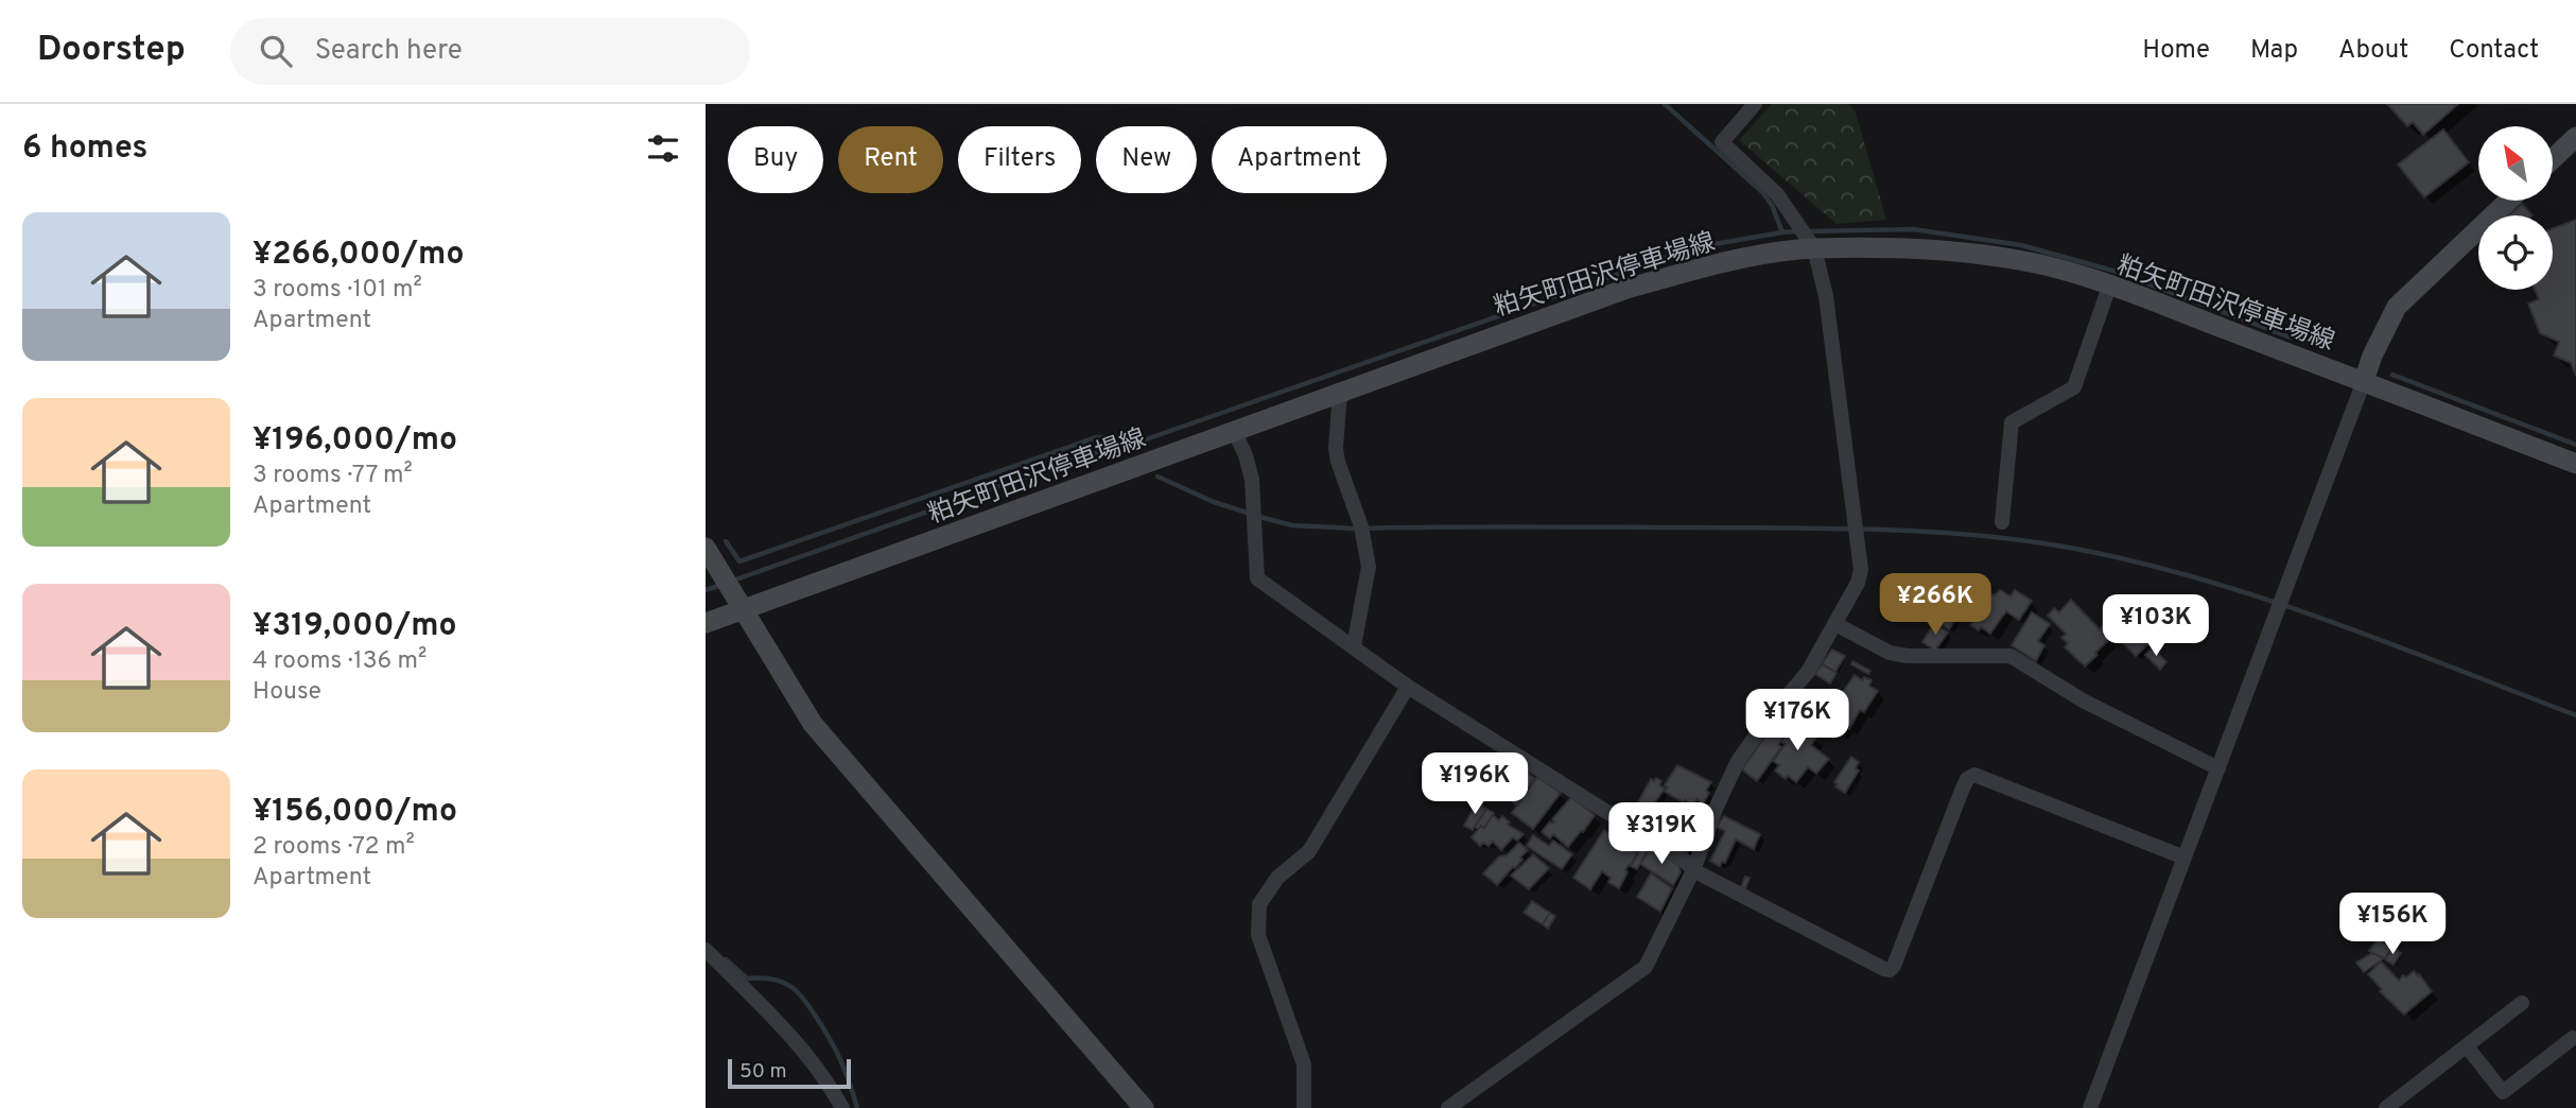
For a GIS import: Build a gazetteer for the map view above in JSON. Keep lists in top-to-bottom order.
{
  "streets": {
    "main road": ["粕矢町田沢停車場線"]
  },
  "scale_bar": "50 m",
  "north": "top left",
  "page": {
    "header": "Doorstep",
    "search": "Search here",
    "nav": [
      "Home",
      "Map",
      "About",
      "Contact"
    ],
    "heading": "6 homes",
    "chip": [
      "Buy",
      "Rent",
      "Filters",
      "New",
      "Apartment"
    ],
    "list": [
      {
        "name": "¥266,000/mo",
        "note": "3 rooms · 101 m² · Apartment"
      },
      {
        "name": "¥196,000/mo",
        "note": "3 rooms · 77 m² · Apartment"
      },
      {
        "name": "¥319,000/mo",
        "note": "4 rooms · 136 m² · House"
      },
      {
        "name": "¥156,000/mo",
        "note": "2 rooms · 72 m² · Apartment"
      }
    ],
    "price": [
      "¥266K",
      "¥103K",
      "¥176K",
      "¥196K",
      "¥319K",
      "¥156K"
    ],
    "scale": "50 m"
  }
}
